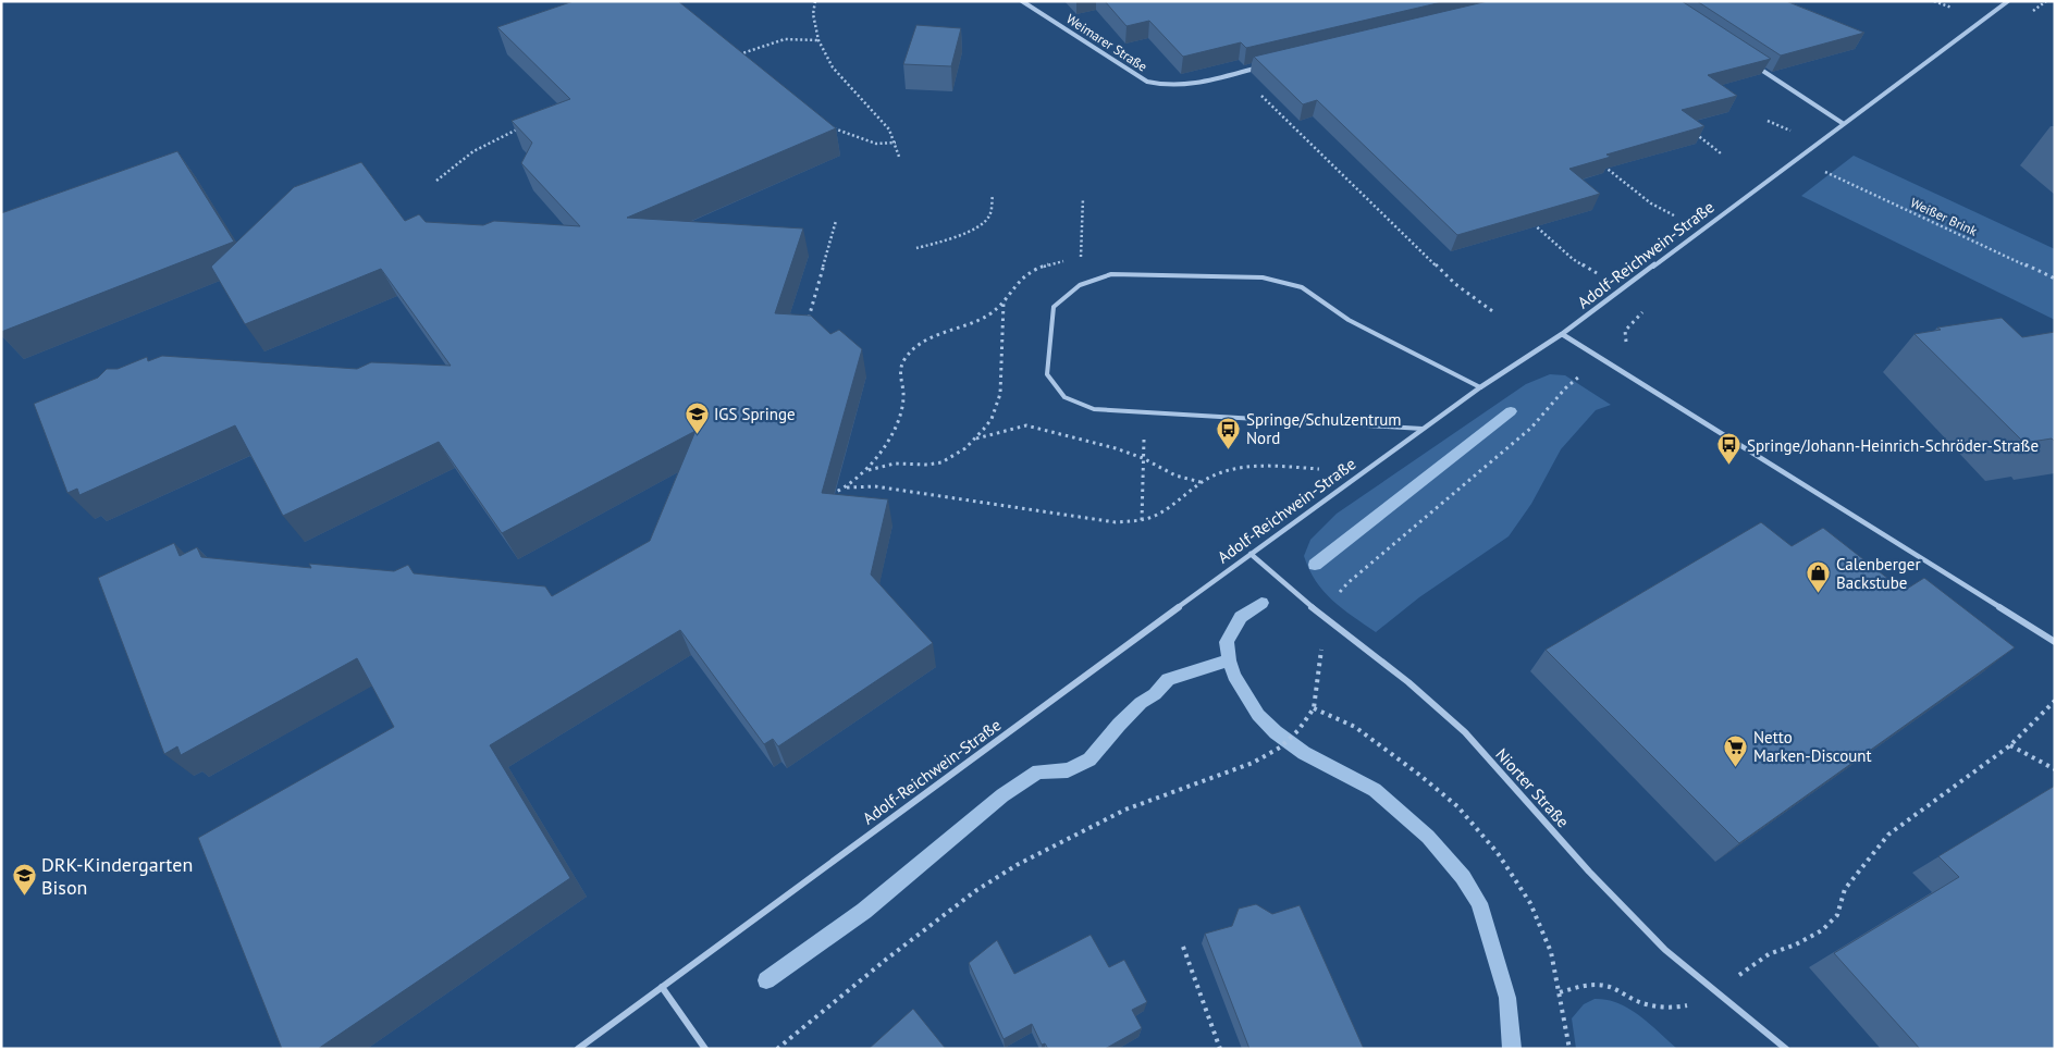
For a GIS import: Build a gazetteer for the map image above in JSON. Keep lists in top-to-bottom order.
{
  "streets": {
    "street": ["Weimarer Straße", "Adolf-Reichwein-Straße", "Niorter Straße"],
    "path": ["Weißer Brink"]
  },
  "crossings": [
    ["Adolf-Reichwein-Straße", "Niorter Straße"]
  ],
  "places": {
    "school or university": ["IGS Springe", "DRK-Kindergarten Bison"],
    "bus stop": ["Springe/Schulzentrum Nord", "Springe/Johann-Heinrich-Schröder-Straße"],
    "shop": ["Calenberger Backstube"],
    "supermarket": ["Netto Marken-Discount"]
  }
}
